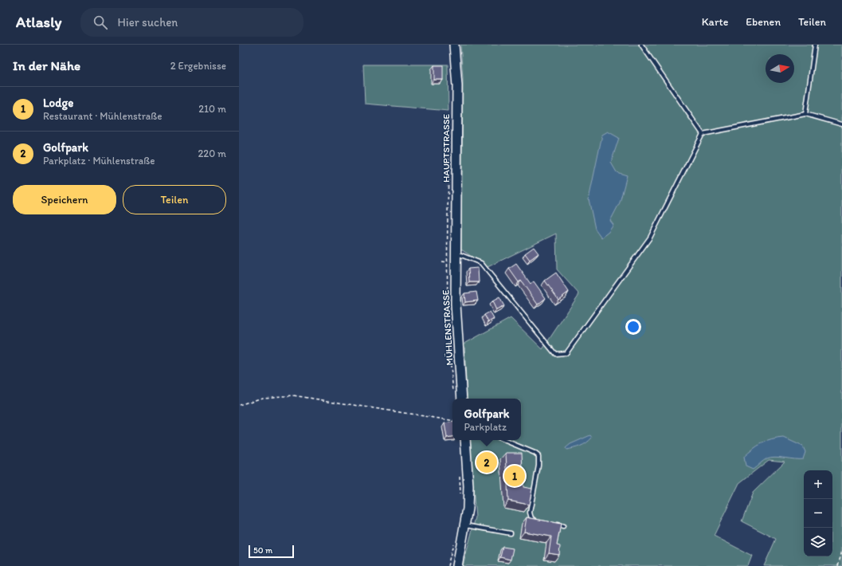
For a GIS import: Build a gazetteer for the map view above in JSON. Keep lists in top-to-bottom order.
{
  "streets": {
    "main road": ["HAUPTSTRASSE", "MÜHLENSTRASSE"]
  },
  "crossings": [
    ["HAUPTSTRASSE", "MÜHLENSTRASSE"]
  ],
  "scale_bar": "50 m",
  "north": "right",
  "page": {
    "header": "Atlasly",
    "search": "Hier suchen",
    "nav": ["Karte", "Ebenen", "Teilen"],
    "heading": ["In der Nähe", "2 Ergebnisse"],
    "list": [
      {
        "mark": "1",
        "name": "Lodge",
        "note": "Restaurant · Mühlenstraße",
        "value": "210 m"
      },
      {
        "mark": "2",
        "name": "Golfpark",
        "note": "Parkplatz · Mühlenstraße",
        "value": "220 m"
      }
    ],
    "buttons": ["Speichern", "Teilen"],
    "popup": ["Golfpark", "Parkplatz"],
    "pins": ["2", "1"],
    "map_buttons": ["+", "−"],
    "scale": "50 m"
  }
}
